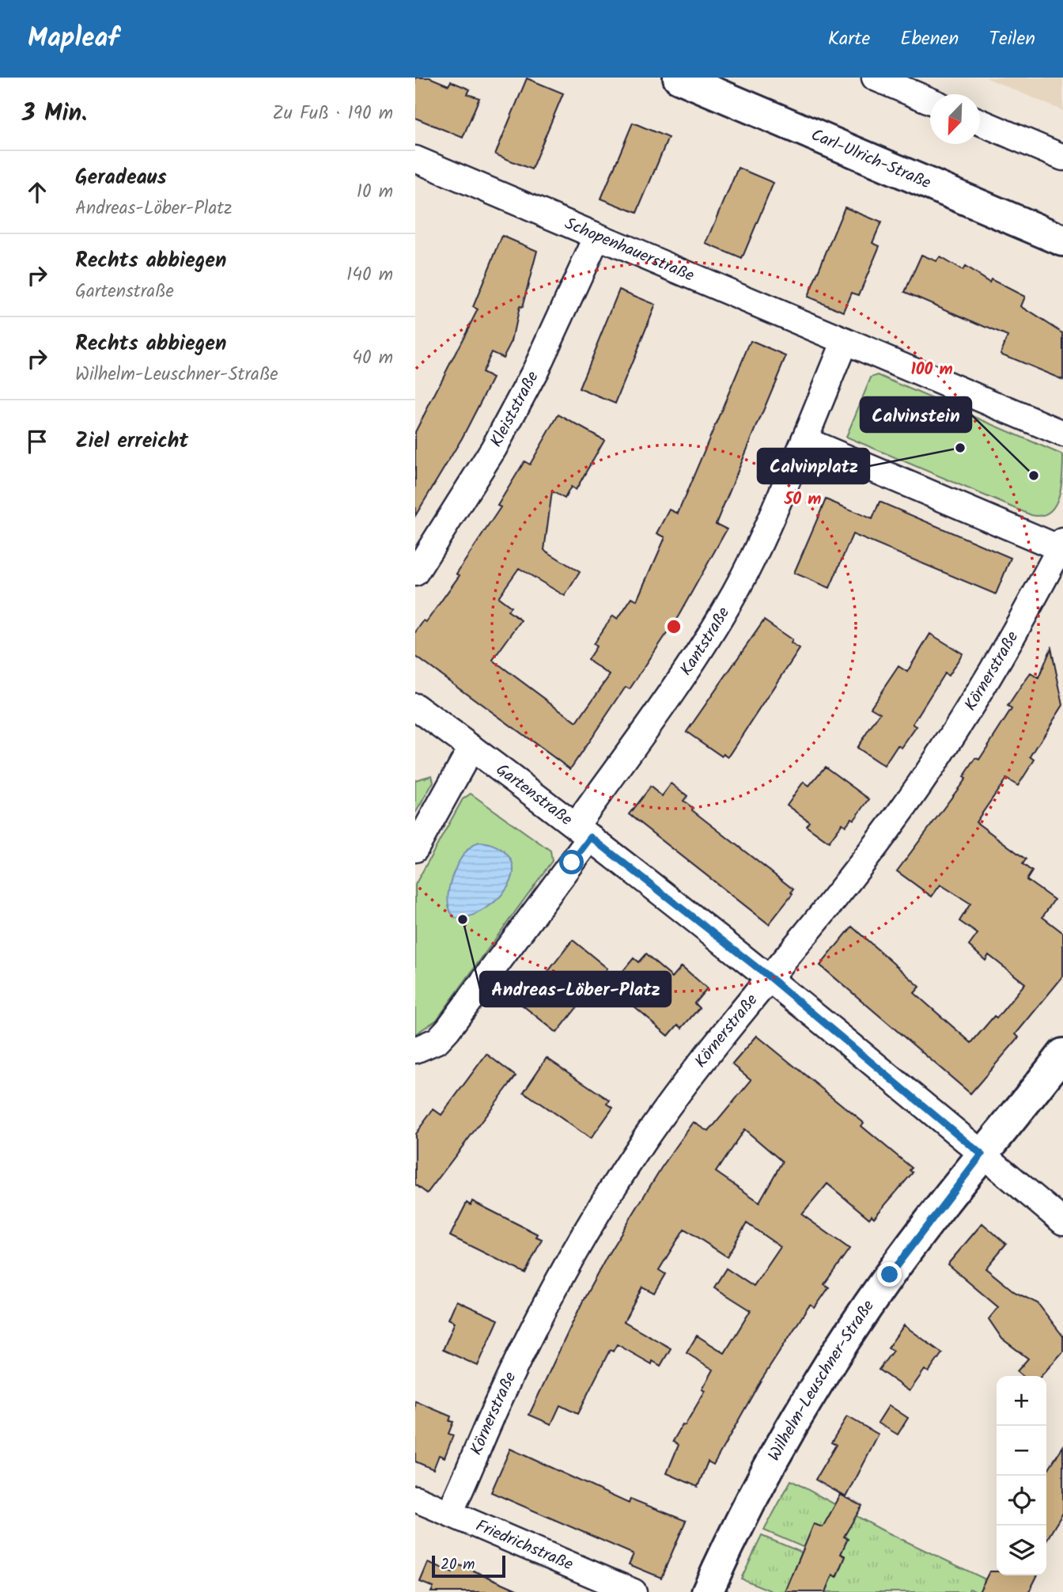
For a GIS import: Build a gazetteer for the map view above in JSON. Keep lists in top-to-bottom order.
{
  "streets": {
    "street": [
      "Carl-Ulrich-Straße",
      "Schopenhauerstraße",
      "Kleiststraße",
      "Kantstraße",
      "Körnerstraße",
      "Gartenstraße",
      "Wilhelm-Leuschner-Straße",
      "Friedrichstraße"
    ]
  },
  "crossings": [
    ["Schopenhauerstraße", "Kleiststraße"],
    ["Schopenhauerstraße", "Kantstraße"],
    ["Kantstraße", "Gartenstraße"],
    ["Körnerstraße", "Gartenstraße"],
    ["Körnerstraße", "Friedrichstraße"],
    ["Gartenstraße", "Wilhelm-Leuschner-Straße"]
  ],
  "places": ["Calvinplatz", "Calvinstein", "Andreas-Löber-Platz"],
  "scale_bar": "20 m",
  "north": "bottom left",
  "page": {
    "header": "Mapleaf",
    "nav": ["Karte", "Ebenen", "Teilen"],
    "heading": ["3 Min.", "Zu Fuß · 190 m"],
    "list": [
      ["Geradeaus", "Andreas-Löber-Platz", "10 m"],
      ["Rechts abbiegen", "Gartenstraße", "140 m"],
      ["Rechts abbiegen", "Wilhelm-Leuschner-Straße", "40 m"],
      "Ziel erreicht"
    ],
    "map_buttons": ["+", "−"],
    "scale": "20 m"
  },
  "rings": ["100 m", "50 m"]
}
